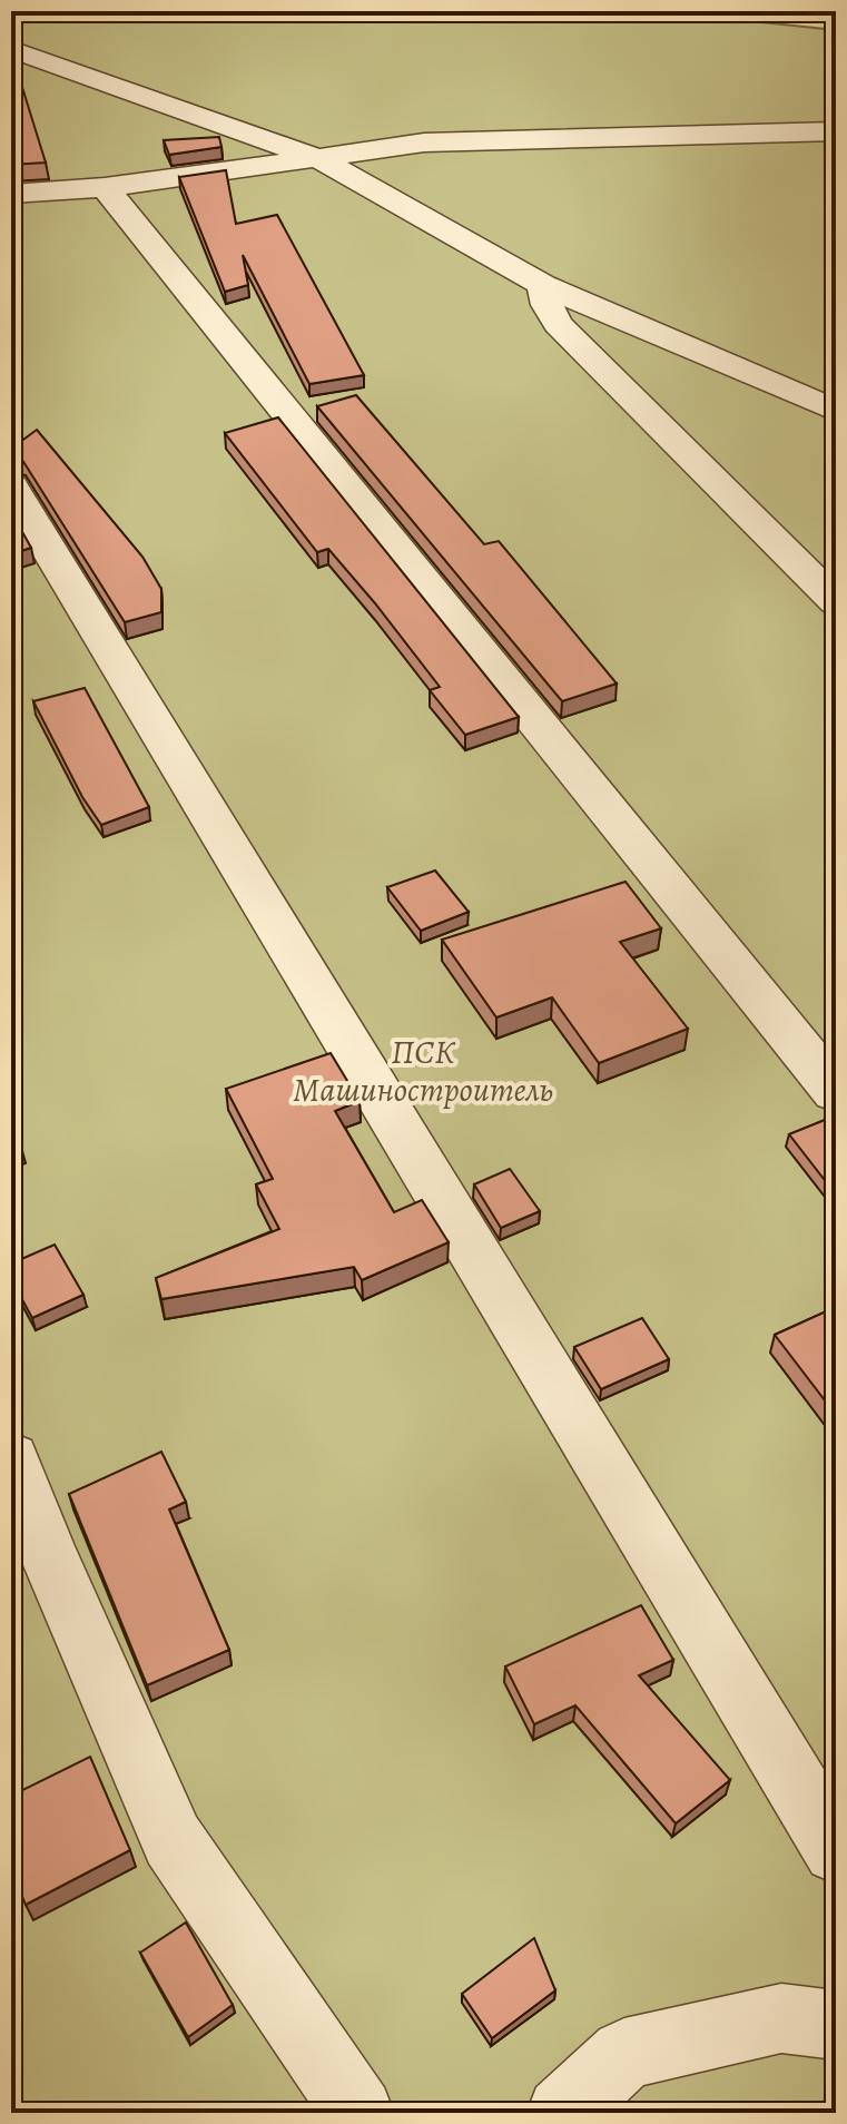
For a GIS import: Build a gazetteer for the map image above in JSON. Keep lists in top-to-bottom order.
{
  "parks": ["ПСК Машиностроитель"]
}
